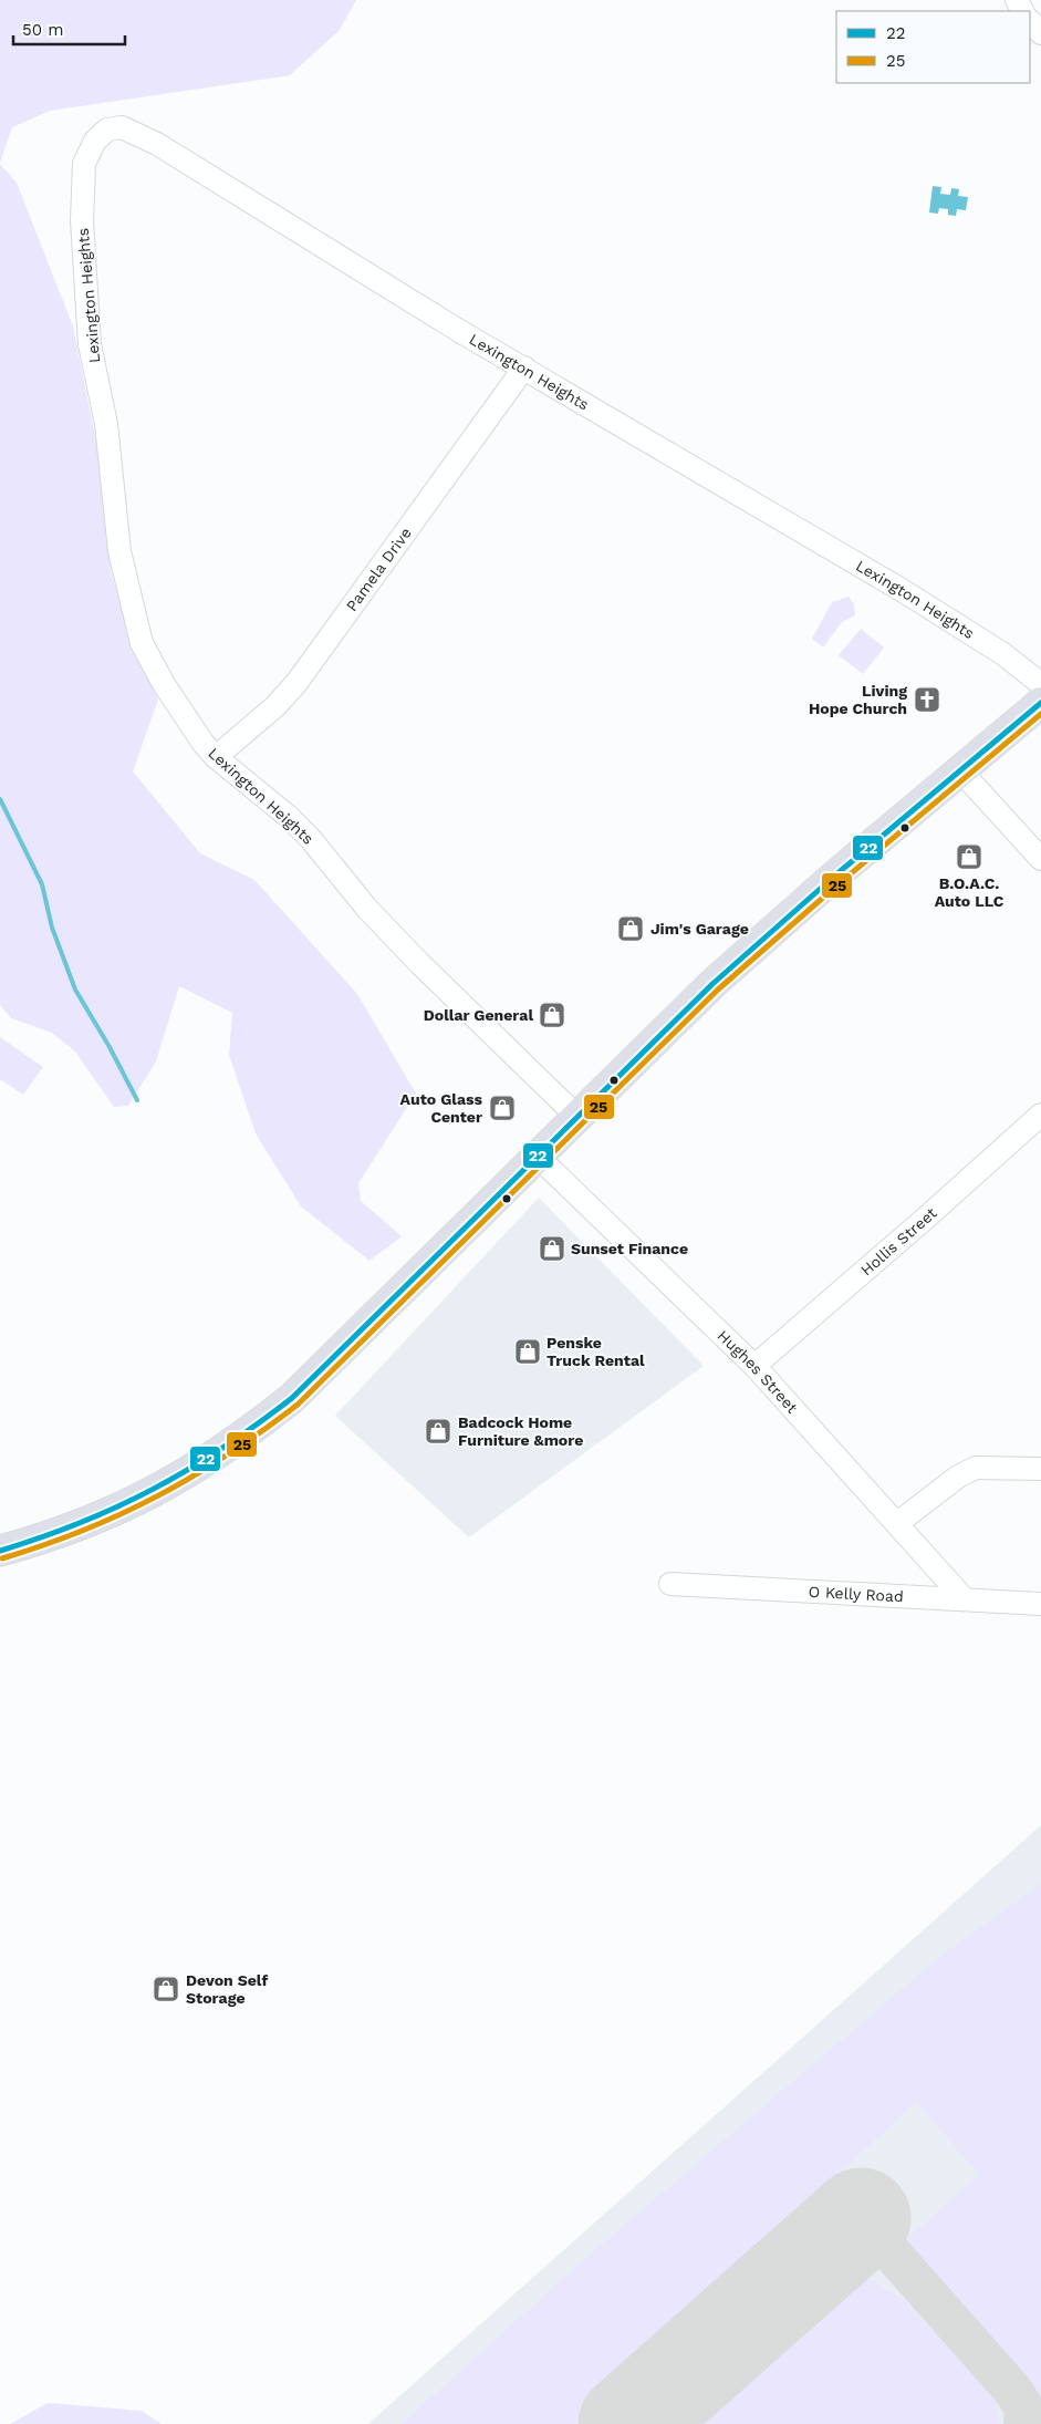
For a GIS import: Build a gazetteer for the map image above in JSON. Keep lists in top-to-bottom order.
{
  "streets": {
    "street": [
      "Lexington Heights",
      "Pamela Drive",
      "Hollis Street",
      "Hughes Street",
      "O Kelly Road"
    ]
  },
  "crossings": [
    ["Lexington Heights", "Pamela Drive"],
    ["Hollis Street", "Hughes Street"],
    ["Hughes Street", "O Kelly Road"]
  ],
  "places": {
    "church": ["Living Hope Church"],
    "shop": [
      "B.O.A.C. Auto LLC",
      "Jim's Garage",
      "Dollar General",
      "Auto Glass Center",
      "Sunset Finance",
      "Penske Truck Rental",
      "Badcock Home Furniture &more",
      "Devon Self Storage"
    ]
  },
  "lines": ["transit line 22", "transit line 25"],
  "legend": ["22", "25"],
  "scale_bar": "50 m"
}
